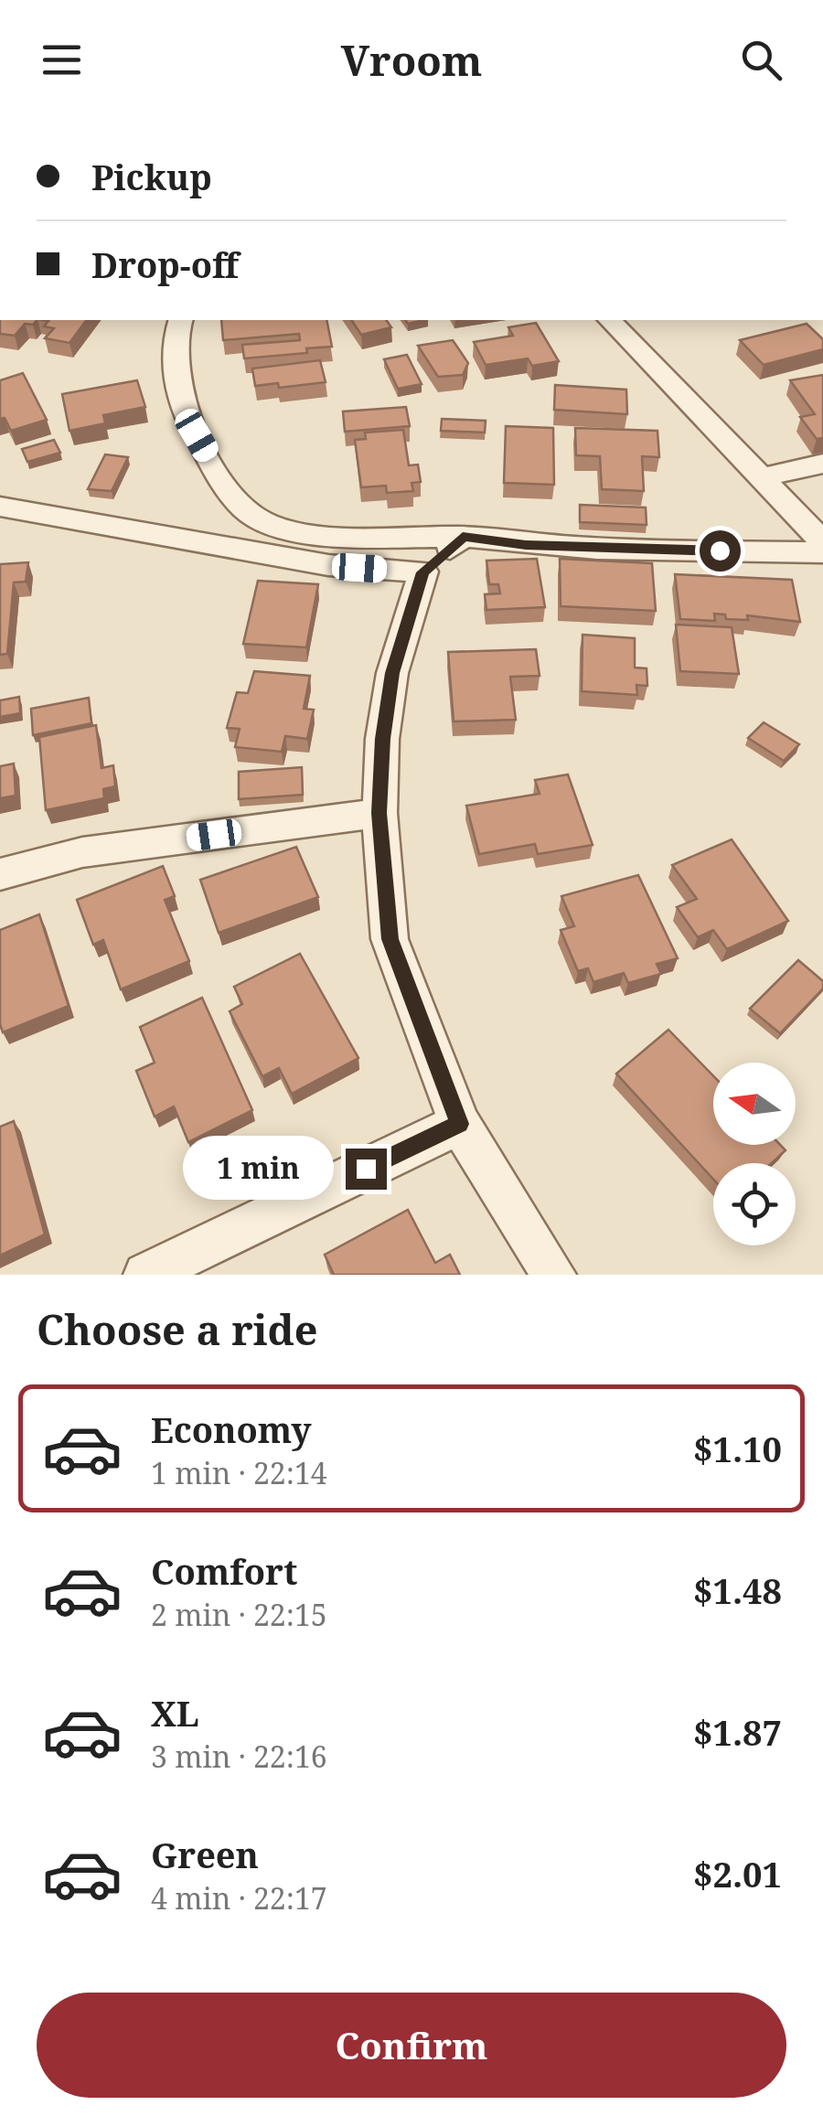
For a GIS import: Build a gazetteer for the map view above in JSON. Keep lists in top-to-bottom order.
{
  "north": "left",
  "page": {
    "header": "Vroom",
    "banner": ["Pickup", "Drop-off"],
    "bubble": "1 min",
    "heading": "Choose a ride",
    "list": [
      {
        "name": "Economy",
        "note": "1 min · 22:14",
        "value": "$1.10"
      },
      {
        "name": "Comfort",
        "note": "2 min · 22:15",
        "value": "$1.48"
      },
      {
        "name": "XL",
        "note": "3 min · 22:16",
        "value": "$1.87"
      },
      {
        "name": "Green",
        "note": "4 min · 22:17",
        "value": "$2.01"
      }
    ],
    "buttons": "Confirm"
  }
}
